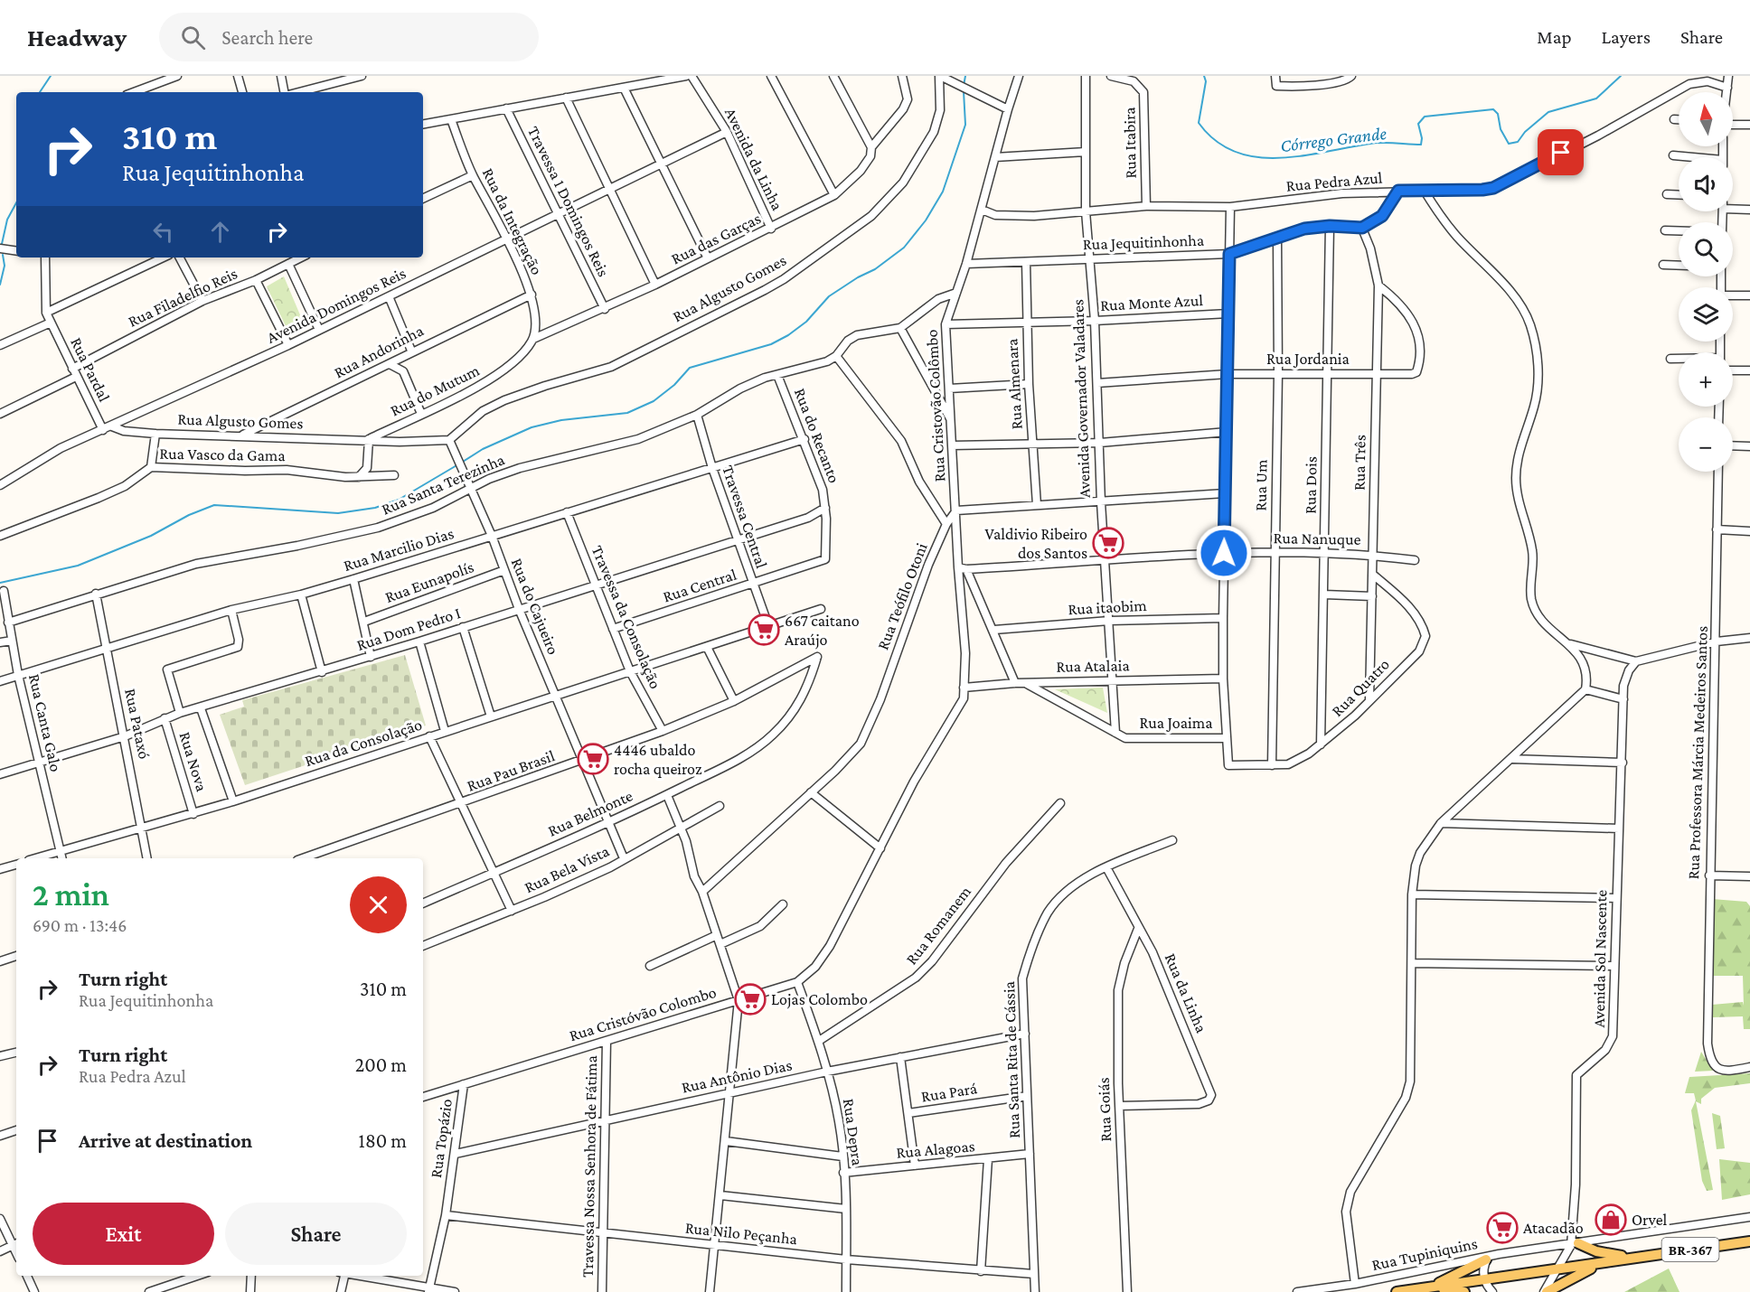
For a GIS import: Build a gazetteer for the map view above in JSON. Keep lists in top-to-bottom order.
{
  "streets": {
    "main road": ["BR-367"],
    "street": [
      "Rua Itabira",
      "Avenida da Linha",
      "Rua Pedra Azul",
      "Travessa 1 Domingos Reis",
      "Rua da Integração",
      "Rua das Garças",
      "Rua Jequitinhonha",
      "Rua Algusto Gomes",
      "Rua Filadelfio Reis",
      "Rua Monte Azul",
      "Avenida Domingos Reis",
      "Rua Andorinha",
      "Rua Jordania",
      "Rua Pardal",
      "Rua Almenara",
      "Rua do Mutum",
      "Avenida Governador Valadares",
      "Rua Cristovão Colômbo",
      "Rua do Recanto",
      "Rua Vasco da Gama",
      "Rua Três",
      "Rua Santa Terezinha",
      "Rua Um",
      "Rua Dois",
      "Travessa Central",
      "Rua Nanuque",
      "Rua Marcilio Dias",
      "Rua Eunapolís",
      "Rua Central",
      "Rua Teófilo Otoni",
      "Rua do Cajueiro",
      "Rua itaobim",
      "Travessa da Consolação",
      "Rua Dom Pedro I",
      "Rua Atalaia",
      "Rua Quatro",
      "Rua Canta Galo",
      "Rua Joaima",
      "Rua Pataxó",
      "Rua da Consolação",
      "Rua Professora Márcia Medeiros Santos",
      "Rua Nova",
      "Rua Pau Brasil",
      "Rua Belmonte",
      "Rua Bela Vista",
      "Rua Romanem",
      "Avenida Sol Nascente",
      "Rua da Linha",
      "Rua Cristóvão Colombo",
      "Rua Santa Rita de Cássia",
      "Rua Antônio Dias",
      "Rua Pará",
      "Rua Goiás",
      "Rua Depra",
      "Rua Topázio",
      "Rua Alagoas",
      "Travessa Nossa Senhora de Fátima",
      "Rua Nilo Peçanha",
      "Rua Tupiniquins"
    ]
  },
  "crossings": [
    ["Rua Itabira", "Rua Pedra Azul"],
    ["Avenida da Linha", "Rua das Garças"],
    ["Avenida da Linha", "Avenida Domingos Reis"],
    ["Rua Pedra Azul", "Avenida Governador Valadares"],
    ["Rua Pedra Azul", "Rua Cristovão Colômbo"],
    ["Travessa 1 Domingos Reis", "Rua das Garças"],
    ["Travessa 1 Domingos Reis", "Avenida Domingos Reis"],
    ["Rua da Integração", "Rua das Garças"],
    ["Rua da Integração", "Avenida Domingos Reis"],
    ["Rua da Integração", "Rua Andorinha"],
    ["Rua da Integração", "Rua do Mutum"],
    ["Rua das Garças", "Rua do Mutum"],
    ["Rua Jequitinhonha", "Rua Almenara"],
    ["Rua Jequitinhonha", "Avenida Governador Valadares"],
    ["Rua Jequitinhonha", "Rua Cristovão Colômbo"],
    ["Rua Jequitinhonha", "Rua Três"],
    ["Rua Jequitinhonha", "Rua Um"],
    ["Rua Jequitinhonha", "Rua Dois"],
    ["Rua Algusto Gomes", "Avenida Domingos Reis"],
    ["Rua Algusto Gomes", "Rua Andorinha"],
    ["Rua Algusto Gomes", "Rua do Mutum"],
    ["Rua Algusto Gomes", "Rua do Cajueiro"],
    ["Rua Filadelfio Reis", "Rua Pardal"],
    ["Rua Monte Azul", "Rua Almenara"],
    ["Rua Monte Azul", "Avenida Governador Valadares"],
    ["Rua Monte Azul", "Rua Cristovão Colômbo"],
    ["Avenida Domingos Reis", "Rua Pardal"],
    ["Rua Jordania", "Avenida Governador Valadares"],
    ["Rua Jordania", "Rua Três"],
    ["Rua Jordania", "Rua Um"],
    ["Rua Jordania", "Rua Dois"],
    ["Avenida Governador Valadares", "Rua Nanuque"],
    ["Avenida Governador Valadares", "Rua itaobim"],
    ["Avenida Governador Valadares", "Rua Atalaia"],
    ["Avenida Governador Valadares", "Rua Joaima"],
    ["Rua Cristovão Colômbo", "Rua Santa Terezinha"],
    ["Rua Cristovão Colômbo", "Rua Nanuque"],
    ["Rua Cristovão Colômbo", "Rua Teófilo Otoni"],
    ["Rua Cristovão Colômbo", "Rua Atalaia"],
    ["Rua Cristovão Colômbo", "Rua Cristóvão Colombo"],
    ["Rua do Recanto", "Rua Santa Terezinha"],
    ["Rua do Recanto", "Rua Marcilio Dias"],
    ["Rua do Recanto", "Rua Central"],
    ["Rua do Recanto", "Rua Dom Pedro I"],
    ["Rua Três", "Rua Nanuque"],
    ["Rua Três", "Rua Quatro"],
    ["Rua Santa Terezinha", "Travessa Central"],
    ["Rua Santa Terezinha", "Rua do Cajueiro"],
    ["Rua Santa Terezinha", "Rua Canta Galo"],
    ["Rua Santa Terezinha", "Rua Pataxó"],
    ["Rua Um", "Rua Nanuque"],
    ["Rua Um", "Rua Quatro"],
    ["Rua Dois", "Rua Nanuque"],
    ["Rua Dois", "Rua Quatro"],
    ["Travessa Central", "Rua Marcilio Dias"],
    ["Travessa Central", "Rua Central"],
    ["Travessa Central", "Rua Dom Pedro I"],
    ["Rua Marcilio Dias", "Rua do Cajueiro"],
    ["Rua Marcilio Dias", "Travessa da Consolação"],
    ["Rua Marcilio Dias", "Rua Canta Galo"],
    ["Rua Marcilio Dias", "Rua Pataxó"],
    ["Rua Eunapolís", "Rua do Cajueiro"],
    ["Rua Central", "Travessa da Consolação"],
    ["Rua do Cajueiro", "Rua Dom Pedro I"],
    ["Rua do Cajueiro", "Rua da Consolação"],
    ["Rua do Cajueiro", "Rua Pau Brasil"],
    ["Rua do Cajueiro", "Rua Belmonte"],
    ["Rua do Cajueiro", "Rua Bela Vista"],
    ["Travessa da Consolação", "Rua Dom Pedro I"],
    ["Travessa da Consolação", "Rua da Consolação"],
    ["Travessa da Consolação", "Rua Pau Brasil"],
    ["Rua Dom Pedro I", "Rua Canta Galo"],
    ["Rua Dom Pedro I", "Rua Pataxó"],
    ["Rua Dom Pedro I", "Rua Nova"],
    ["Rua Atalaia", "Rua Joaima"],
    ["Rua Atalaia", "Rua Cristóvão Colombo"],
    ["Rua Quatro", "Rua Joaima"],
    ["Rua Canta Galo", "Rua da Consolação"],
    ["Rua Pataxó", "Rua da Consolação"],
    ["Rua da Consolação", "Rua Nova"],
    ["Rua Pau Brasil", "Rua Belmonte"],
    ["Rua Romanem", "Rua Depra"],
    ["Avenida Sol Nascente", "Rua Tupiniquins"],
    ["Rua da Linha", "Rua Santa Rita de Cássia"],
    ["Rua da Linha", "Rua Goiás"],
    ["Rua Cristóvão Colombo", "Rua Depra"],
    ["Rua Cristóvão Colombo", "Rua Topázio"],
    ["Rua Cristóvão Colombo", "Travessa Nossa Senhora de Fátima"],
    ["Rua Santa Rita de Cássia", "Rua Antônio Dias"],
    ["Rua Santa Rita de Cássia", "Rua Pará"],
    ["Rua Santa Rita de Cássia", "Rua Alagoas"],
    ["Rua Santa Rita de Cássia", "Rua Nilo Peçanha"],
    ["Rua Antônio Dias", "Rua Depra"],
    ["Rua Antônio Dias", "Rua Topázio"],
    ["Rua Antônio Dias", "Travessa Nossa Senhora de Fátima"],
    ["Rua Depra", "Rua Alagoas"],
    ["Rua Depra", "Rua Nilo Peçanha"],
    ["Rua Topázio", "Rua Nilo Peçanha"],
    ["Travessa Nossa Senhora de Fátima", "Rua Nilo Peçanha"]
  ],
  "water": ["Córrego Grande"],
  "places": {
    "supermarket": [
      "Valdivio Ribeiro dos Santos",
      "667 caitano Araújo",
      "4446 ubaldo rocha queiroz",
      "Lojas Colombo",
      "Atacadão"
    ],
    "shop": ["Orvel"]
  },
  "north": "top",
  "page": {
    "header": "Headway",
    "search": "Search here",
    "nav": ["Map", "Layers", "Share"],
    "map_buttons": ["+", "−"],
    "turn": ["310 m", "Rua Jequitinhonha"],
    "heading": ["2 min", "690 m · 13:46"],
    "list": [
      {
        "name": "Turn right",
        "note": "Rua Jequitinhonha",
        "value": "310 m"
      },
      {
        "name": "Turn right",
        "note": "Rua Pedra Azul",
        "value": "200 m"
      },
      {
        "name": "Arrive at destination",
        "value": "180 m"
      }
    ],
    "buttons": ["Exit", "Share"]
  }
}
